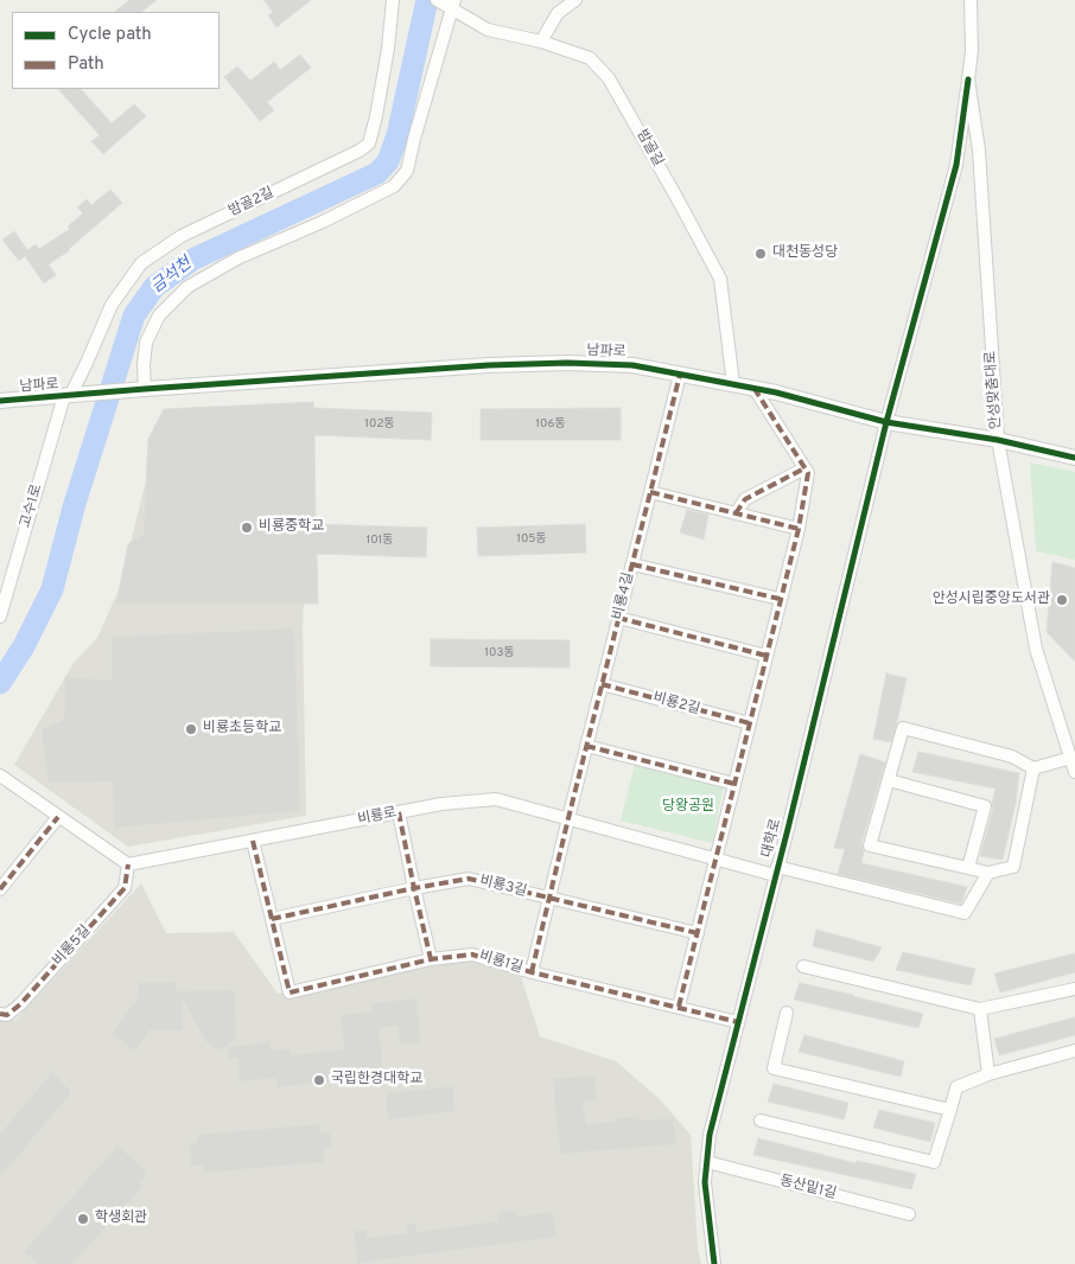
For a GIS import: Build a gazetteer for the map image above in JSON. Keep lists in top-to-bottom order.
{
  "streets": {
    "street": [
      "밤골길",
      "밤골2길",
      "남파로",
      "안성맞춤대로",
      "고수1로",
      "비룡4길",
      "비룡2길",
      "비룡로",
      "대학로",
      "비룡3길",
      "비룡5길",
      "비룡1길",
      "동산밑1길"
    ]
  },
  "crossings": [
    ["밤골길", "남파로"],
    ["밤골2길", "남파로"],
    ["밤골2길", "고수1로"],
    ["남파로", "안성맞춤대로"],
    ["남파로", "고수1로"],
    ["남파로", "비룡4길"],
    ["남파로", "대학로"],
    ["안성맞춤대로", "대학로"],
    ["비룡4길", "비룡2길"],
    ["비룡4길", "비룡로"],
    ["비룡4길", "비룡3길"],
    ["비룡4길", "비룡1길"],
    ["비룡로", "대학로"],
    ["비룡로", "비룡5길"],
    ["비룡로", "비룡1길"],
    ["대학로", "비룡1길"],
    ["대학로", "동산밑1길"],
    ["비룡3길", "비룡1길"]
  ],
  "water": ["금석천"],
  "parks": ["당왕공원"],
  "places": [
    "대천동성당",
    "비룡중학교",
    "안성시립중앙도서관",
    "비룡초등학교",
    "국립한경대학교",
    "학생회관"
  ],
  "house_numbers": [
    "102동",
    "106동",
    "105동",
    "101동",
    "103동"
  ],
  "legend": ["Cycle path", "Path"]
}
